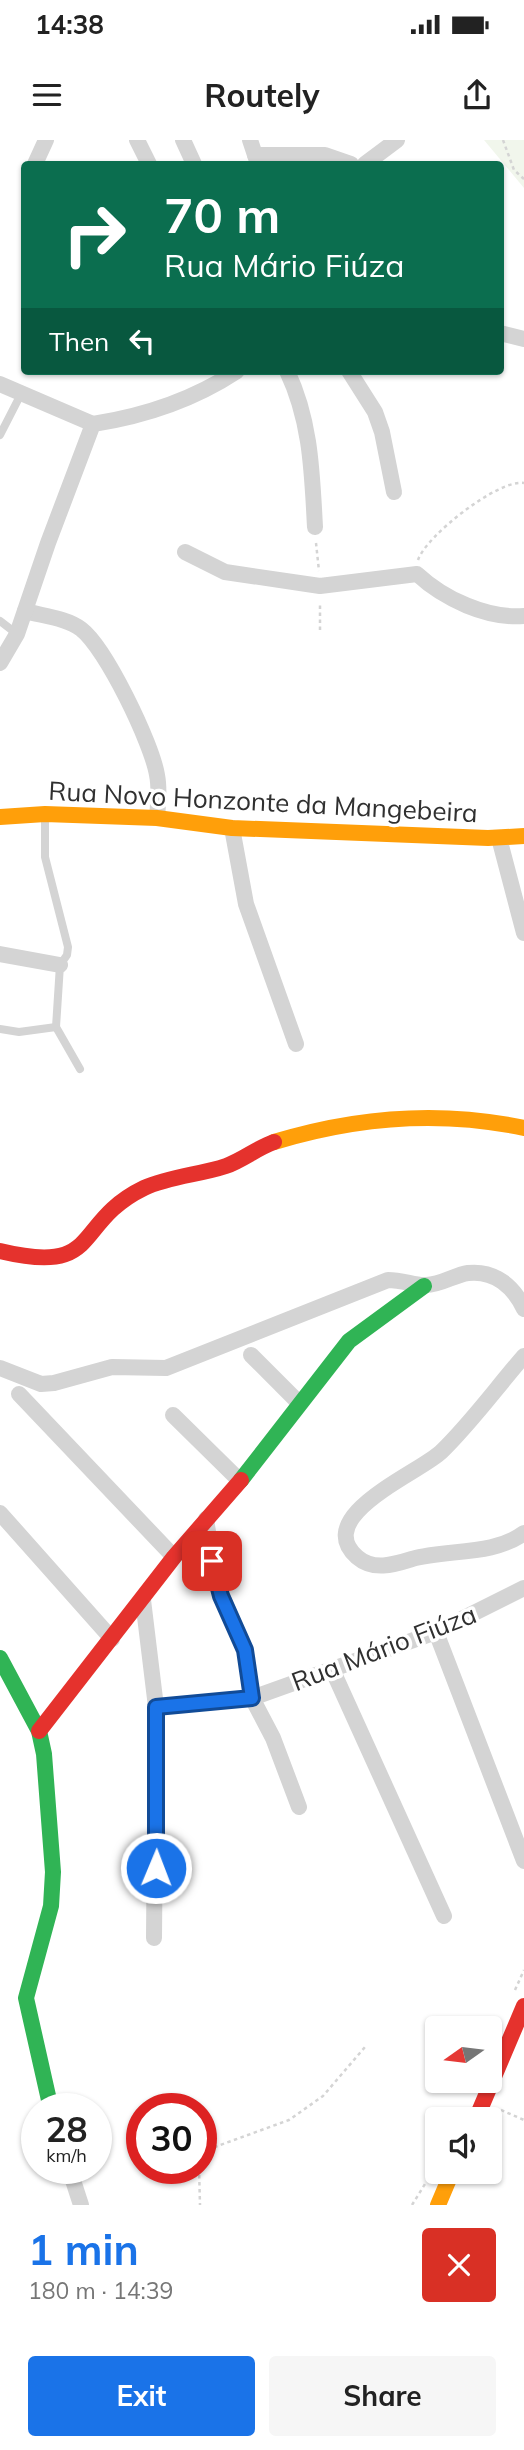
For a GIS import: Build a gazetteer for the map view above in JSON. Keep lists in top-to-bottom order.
{
  "streets": {
    "street": ["Rua Novo Honzonte da Mangebeira", "Rua Mário Fiúza"]
  },
  "north": "left",
  "page": {
    "status": "14:38",
    "header": "Routely",
    "turn": ["70 m", "Rua Mário Fiúza"],
    "then": "Then",
    "speed": "28 km/h",
    "limit": "30",
    "heading": ["1 min", "180 m · 14:39"],
    "buttons": ["Exit", "Share"]
  }
}
